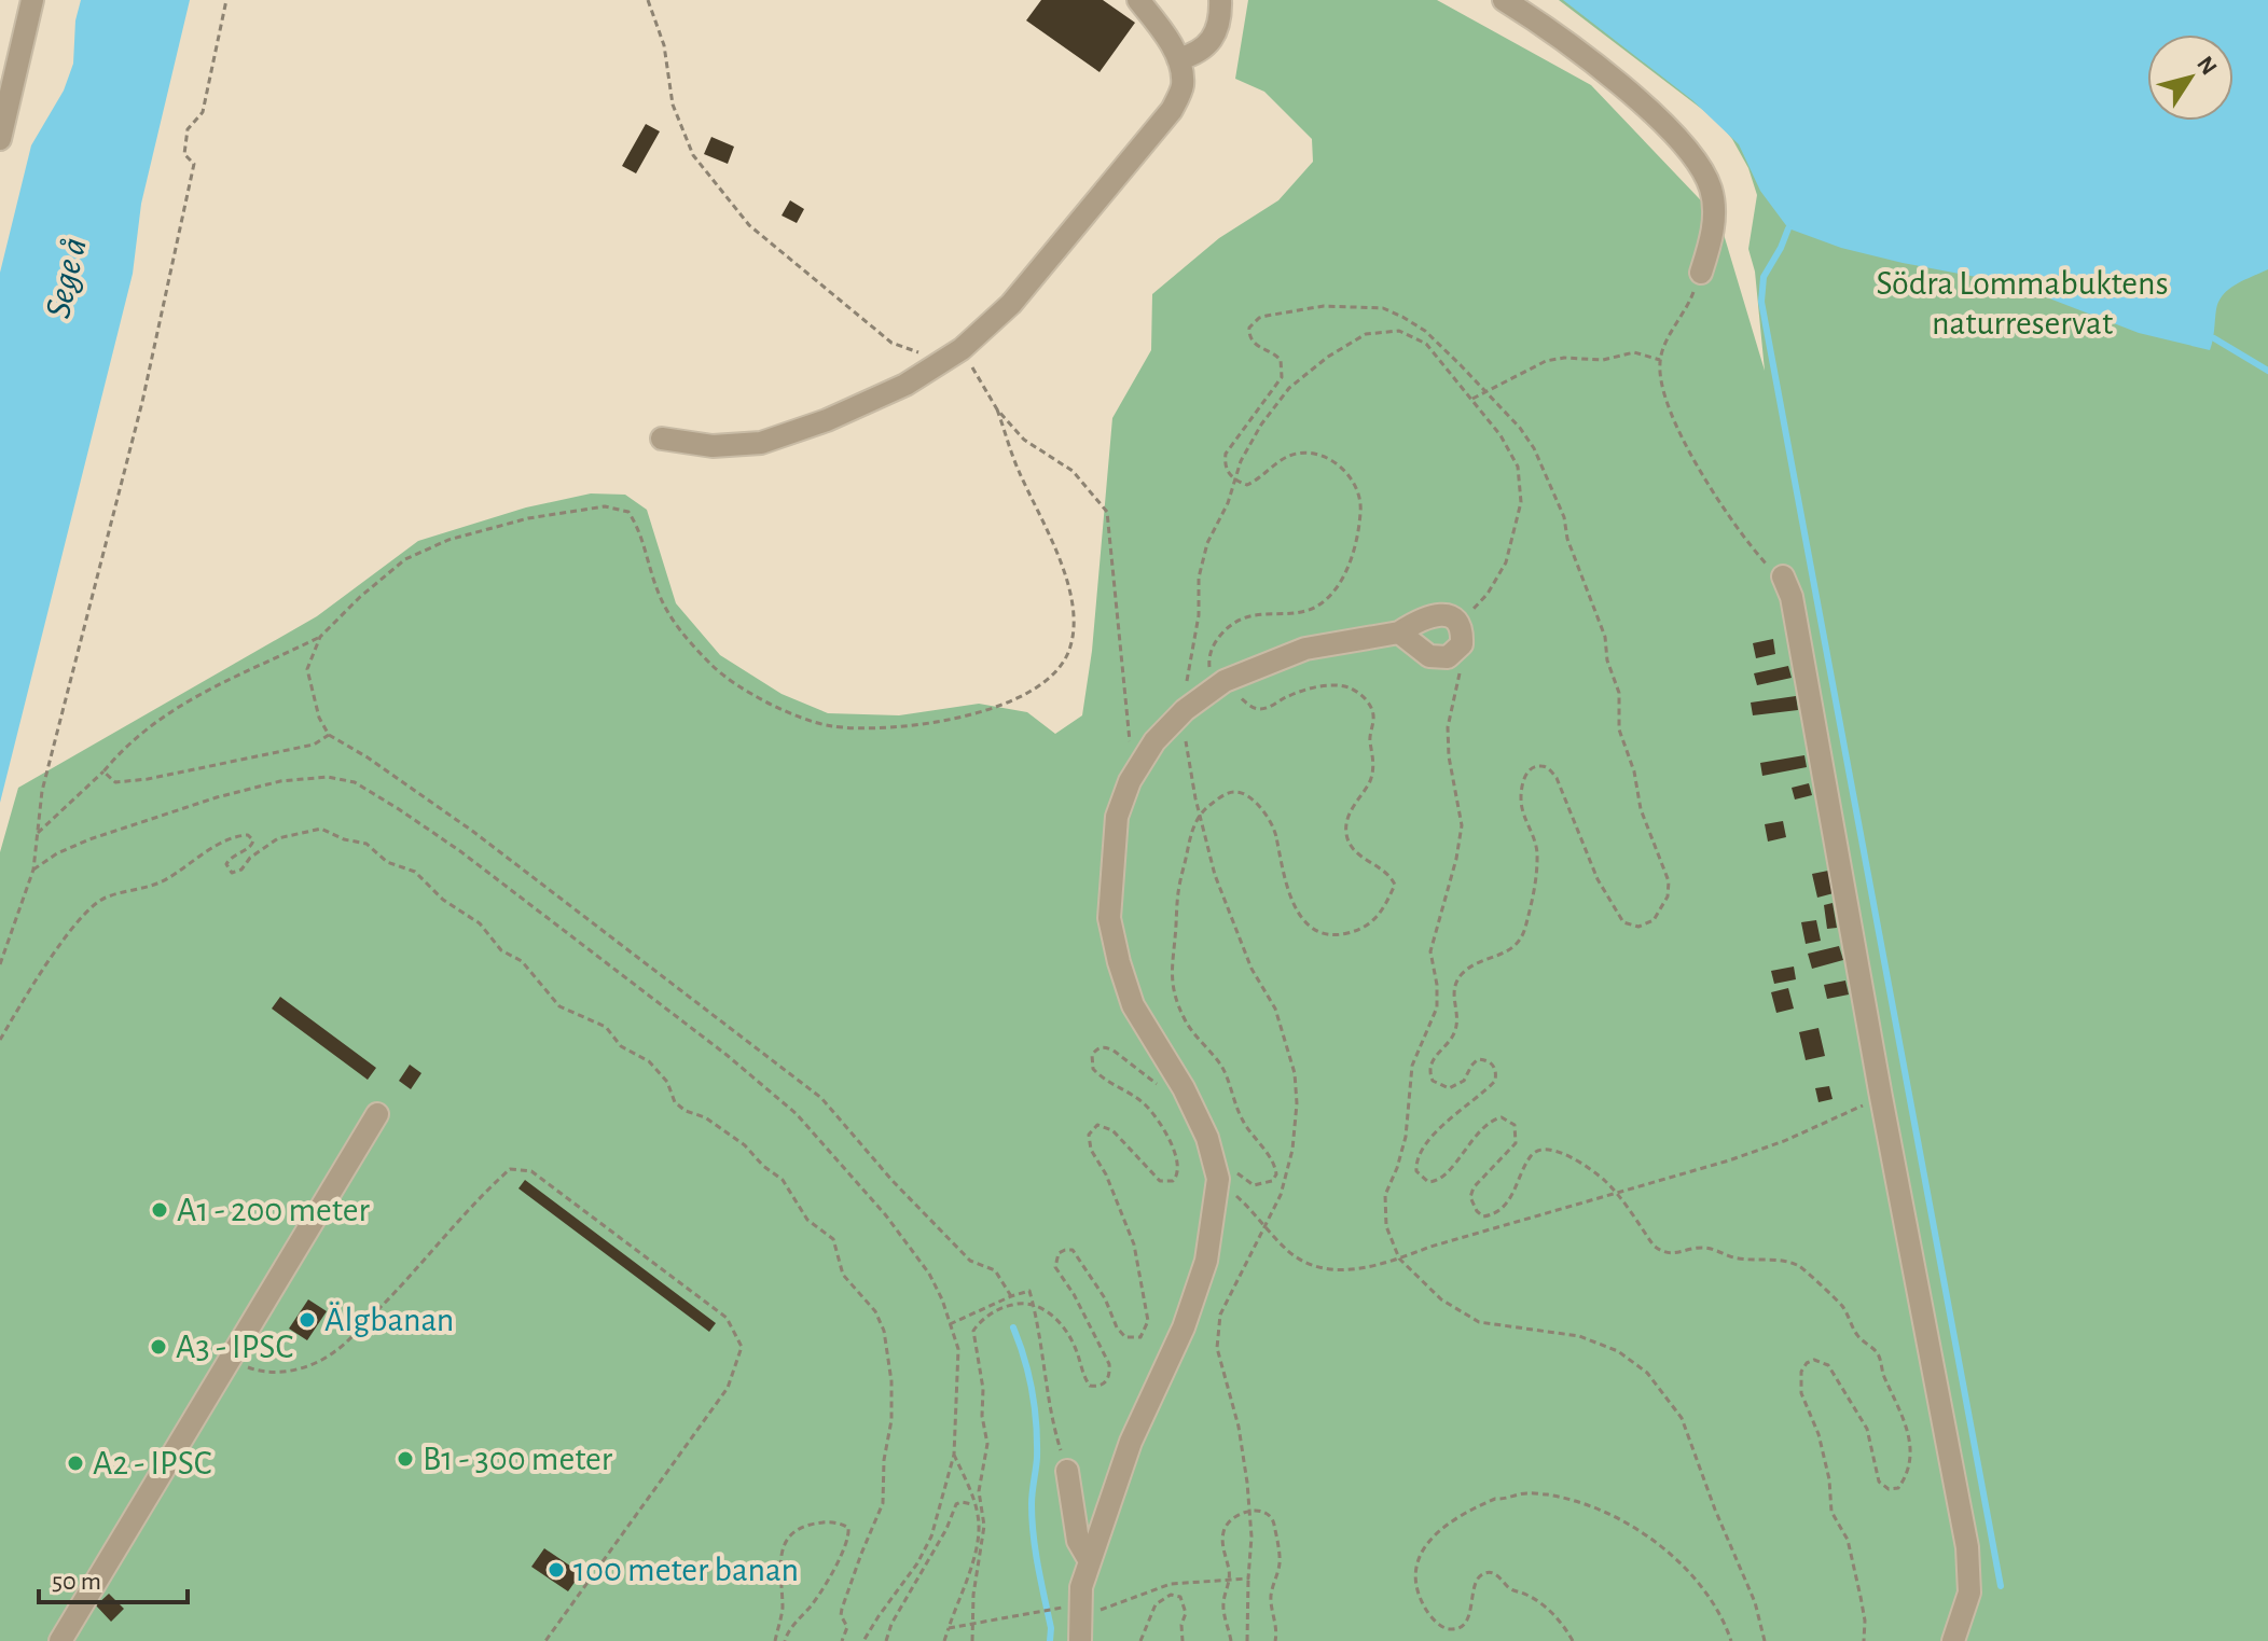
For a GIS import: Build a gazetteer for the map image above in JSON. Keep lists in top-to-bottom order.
{
  "water": ["Sege å"],
  "parks": ["Södra Lommabuktens naturreservat"],
  "places": [
    "A1 - 200 meter",
    "Älgbanan",
    "A3 - IPSC",
    "B1 - 300 meter",
    "A2 - IPSC",
    "100 meter banan"
  ],
  "scale_bar": "50 m",
  "north": "top right"
}
